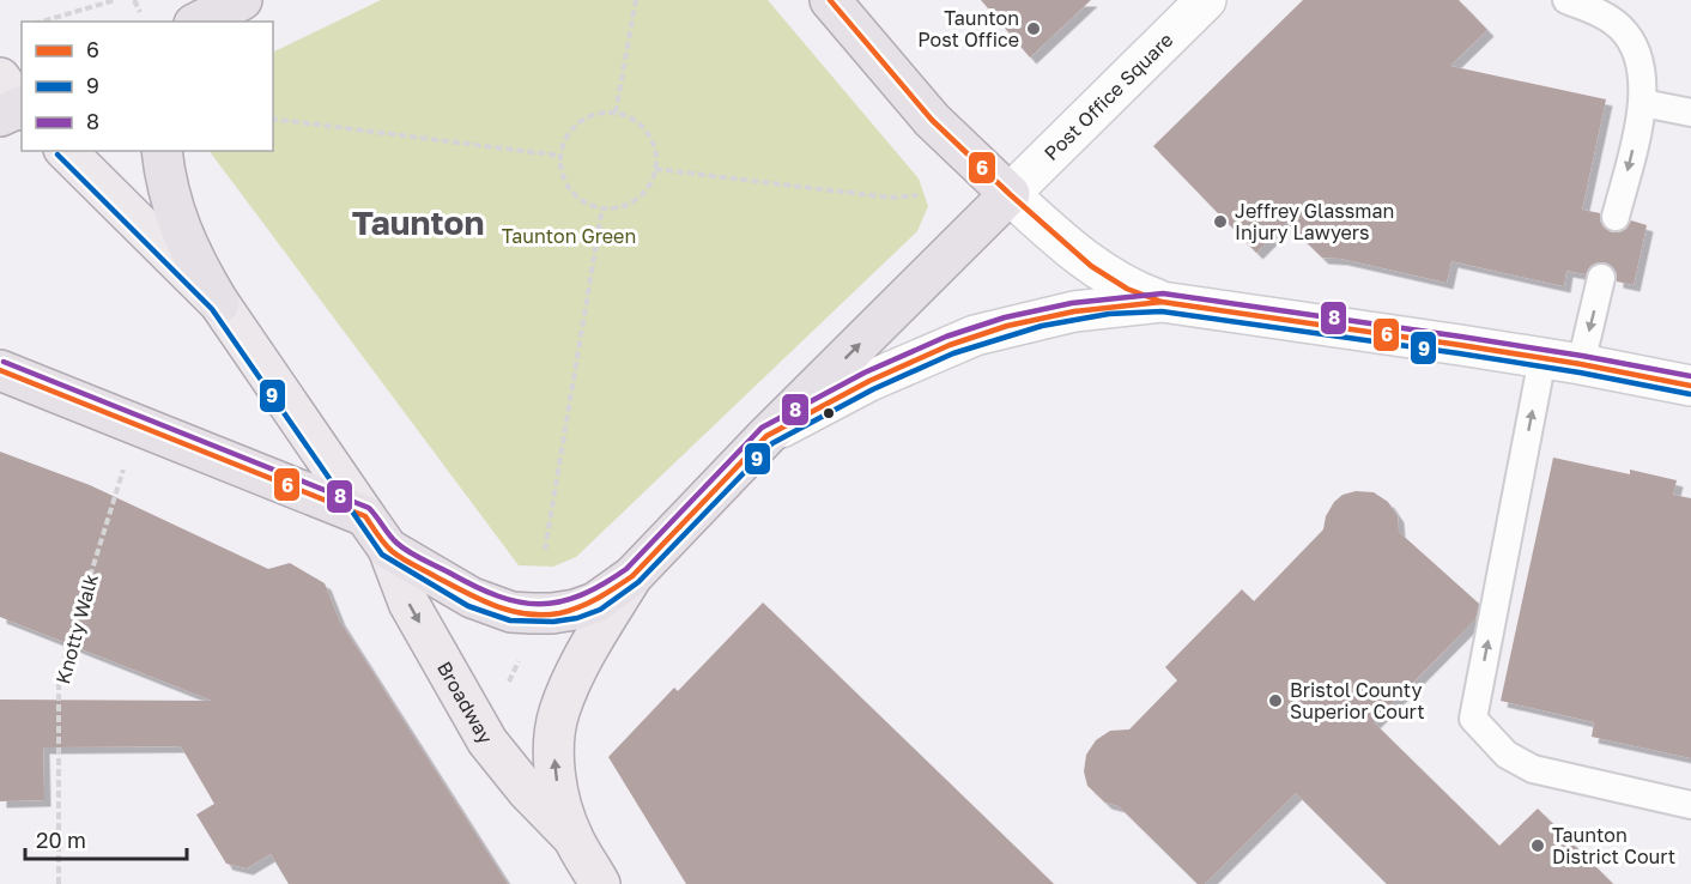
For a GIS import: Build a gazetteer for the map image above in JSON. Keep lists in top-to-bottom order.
{
  "streets": {
    "main road": ["Post Office Square", "Broadway"],
    "path": ["Knotty Walk"]
  },
  "districts": ["Taunton"],
  "parks": ["Taunton Green"],
  "places": [
    "Taunton Post Office",
    "Jeffrey Glassman Injury Lawyers",
    "Bristol County Superior Court",
    "Taunton District Court"
  ],
  "lines": ["transit line 6", "transit line 9", "transit line 8"],
  "legend": ["6", "9", "8"],
  "scale_bar": "20 m"
}
